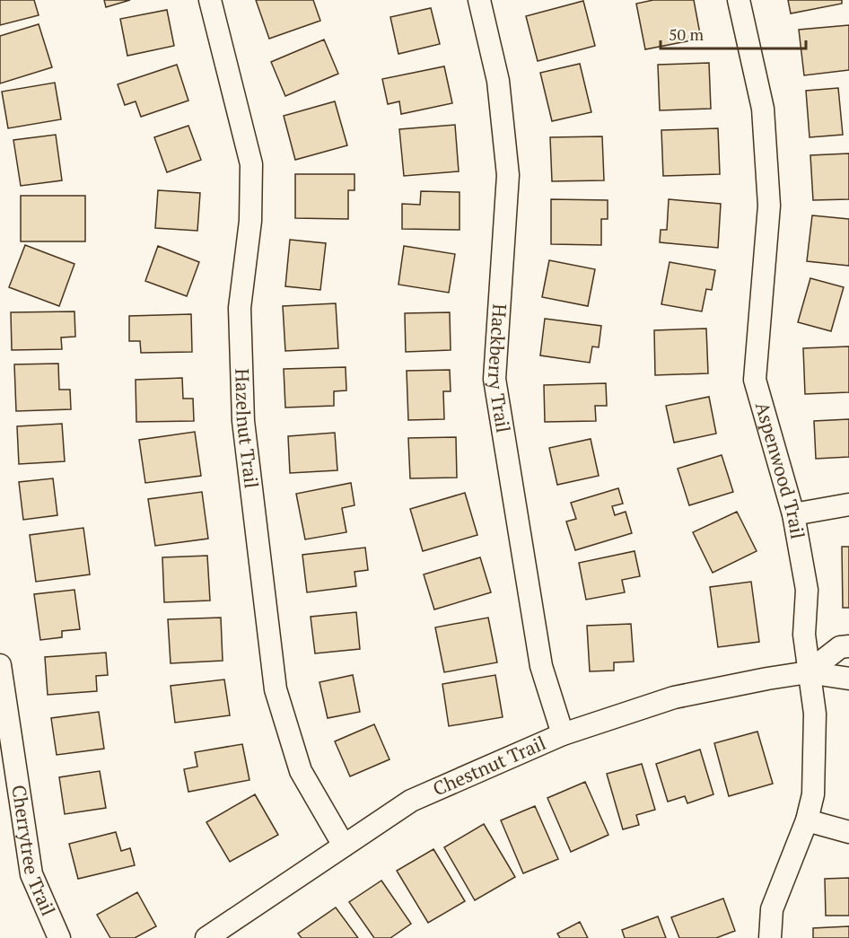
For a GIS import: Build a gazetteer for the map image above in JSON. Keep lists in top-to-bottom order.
{
  "streets": {
    "street": [
      "Hackberry Trail",
      "Hazelnut Trail",
      "Aspenwood Trail",
      "Chestnut Trail",
      "Cherrytree Trail"
    ]
  },
  "crossings": [
    ["Hackberry Trail", "Chestnut Trail"],
    ["Hazelnut Trail", "Chestnut Trail"],
    ["Aspenwood Trail", "Chestnut Trail"]
  ],
  "scale_bar": "50 m"
}
